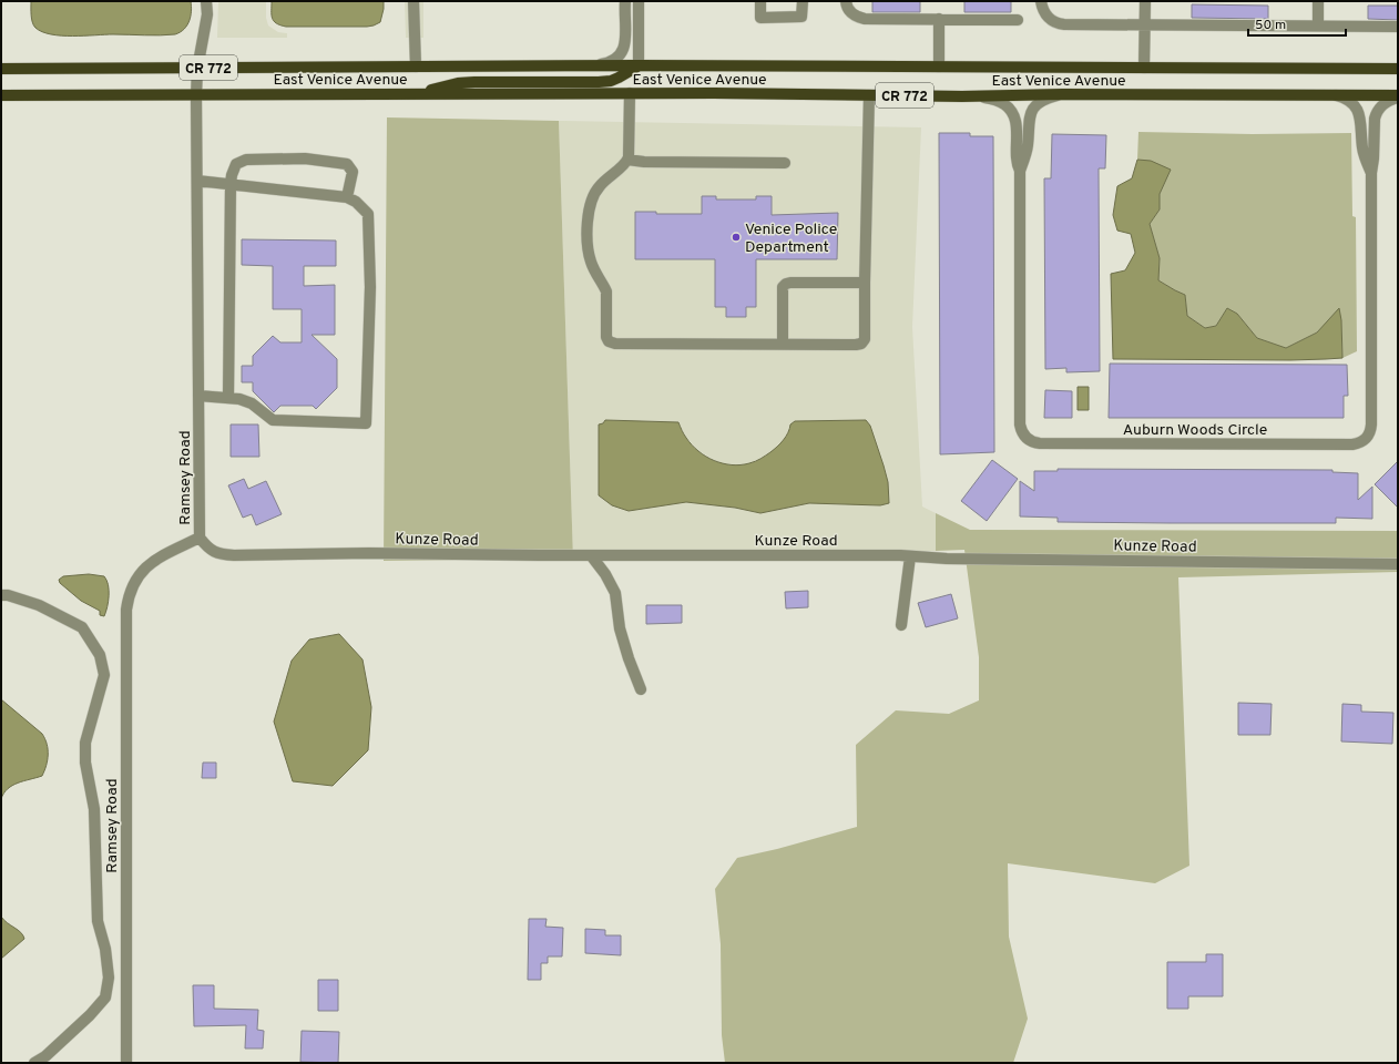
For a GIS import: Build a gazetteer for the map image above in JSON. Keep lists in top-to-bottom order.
{
  "streets": {
    "main road": ["CR 772", "East Venice Avenue"],
    "street": ["Auburn Woods Circle", "Ramsey Road", "Kunze Road"]
  },
  "crossings": [
    ["East Venice Avenue", "Auburn Woods Circle"],
    ["East Venice Avenue", "Ramsey Road"],
    ["Ramsey Road", "Kunze Road"]
  ],
  "places": ["Venice Police Department"],
  "scale_bar": "50 m"
}
